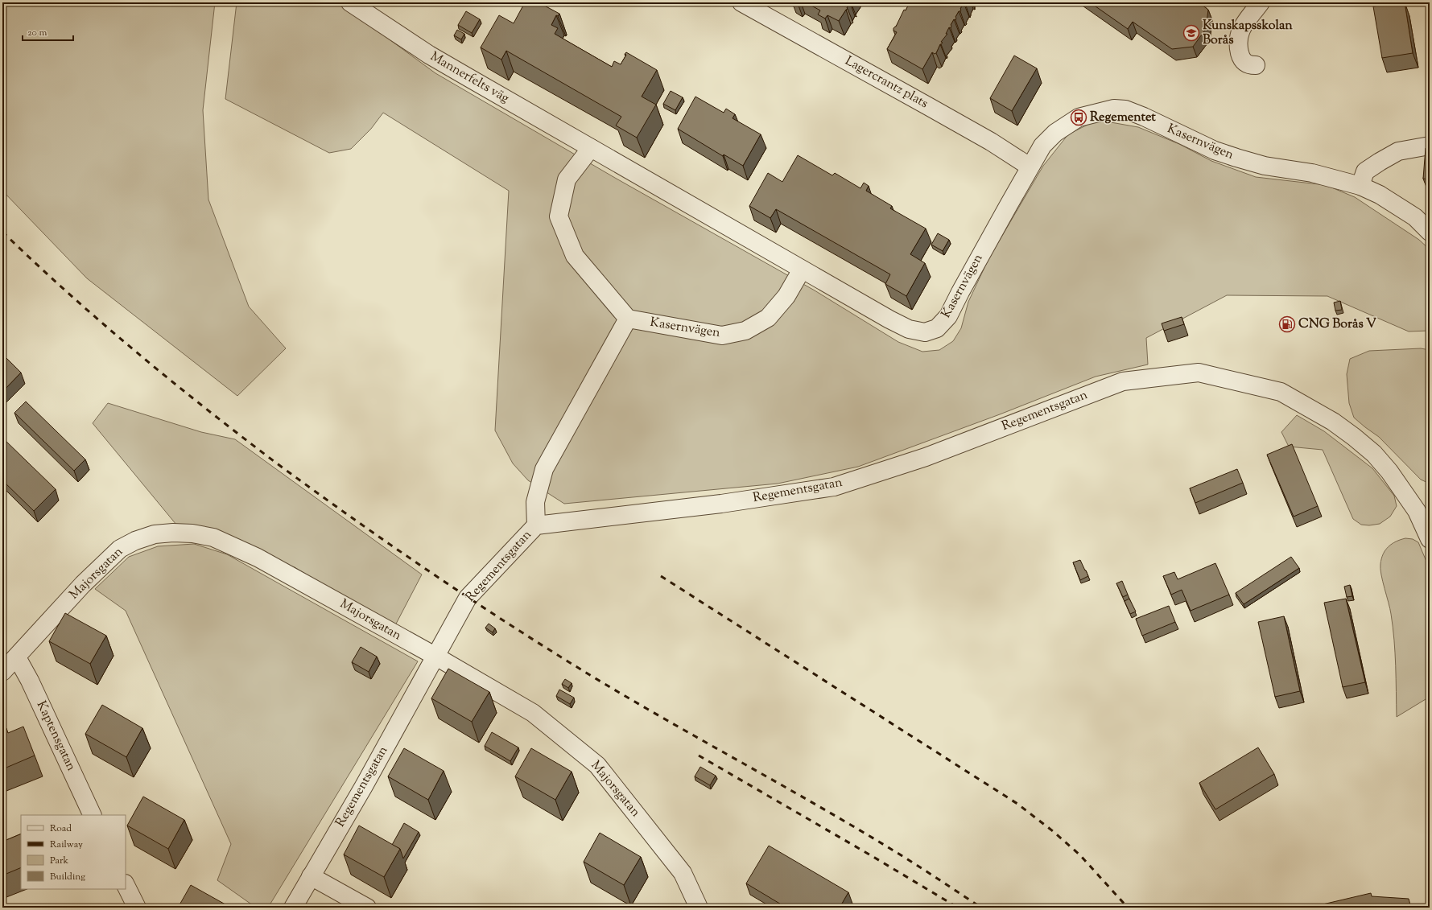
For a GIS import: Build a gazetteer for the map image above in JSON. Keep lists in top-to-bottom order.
{
  "streets": {
    "street": [
      "Mannerfelts väg",
      "Lagercrantz plats",
      "Kasernvägen",
      "Regementsgatan",
      "Majorsgatan",
      "Kaptensgatan"
    ]
  },
  "crossings": [
    ["Mannerfelts väg", "Kasernvägen"],
    ["Lagercrantz plats", "Kasernvägen"],
    ["Regementsgatan", "Majorsgatan"],
    ["Majorsgatan", "Kaptensgatan"]
  ],
  "places": {
    "school or university": ["Kunskapsskolan Borås"],
    "bus stop": ["Regementet"],
    "fuel station": ["CNG Borås V"]
  },
  "legend": [
    "Road",
    "Railway",
    "Park",
    "Building"
  ],
  "scale_bar": "20 m"
}
